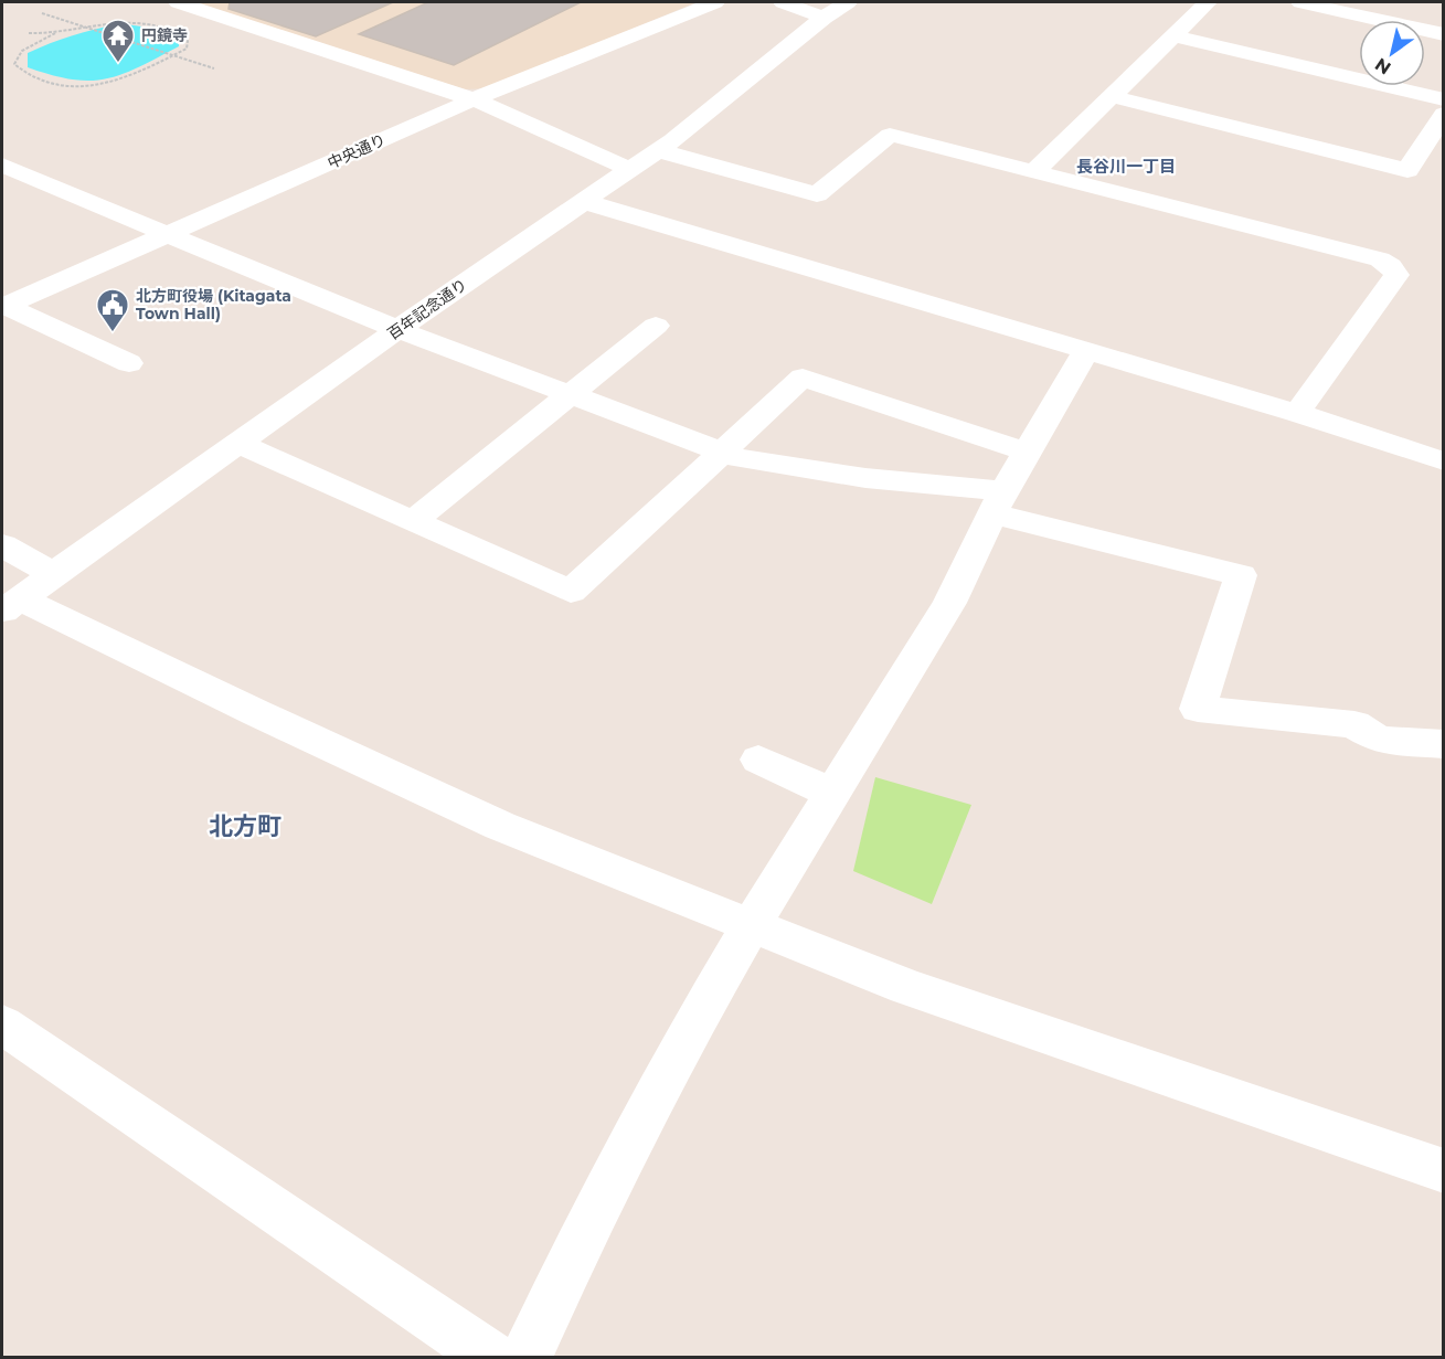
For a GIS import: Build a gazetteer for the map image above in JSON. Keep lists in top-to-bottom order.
{
  "streets": {
    "street": ["中央通り", "百年記念通り"]
  },
  "districts": ["長谷川一丁目", "北方町"],
  "places": {
    "temple": ["円鏡寺"],
    "public building": ["北方町役場 (Kitagata Town Hall)"]
  },
  "north": "bottom left"
}
